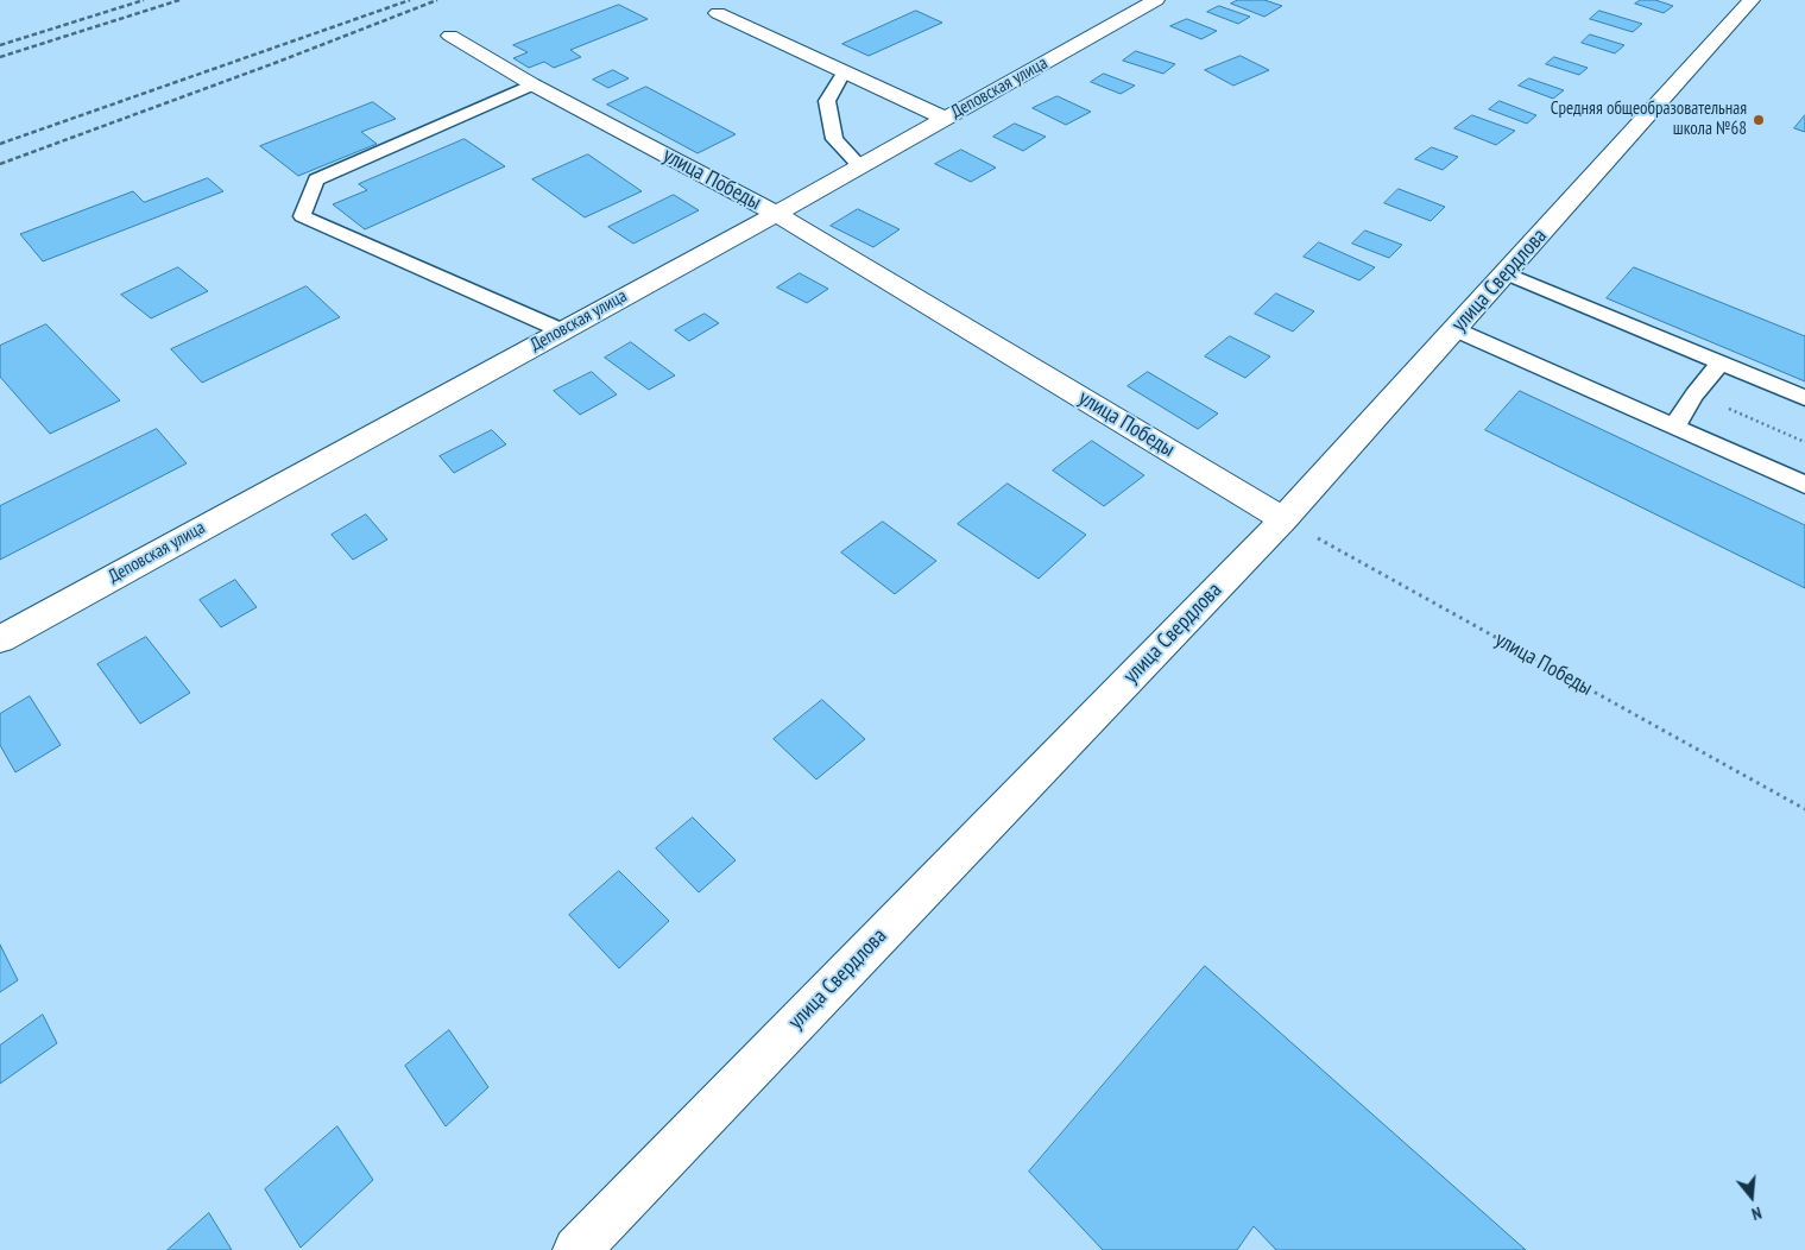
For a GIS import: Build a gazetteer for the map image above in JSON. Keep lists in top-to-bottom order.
{
  "streets": {
    "street": ["Деповская улица", "улица Победы", "улица Свердлова"]
  },
  "crossings": [
    ["Деповская улица", "улица Победы"],
    ["улица Победы", "улица Свердлова"]
  ],
  "places": ["Средняя общеобразовательная школа №68"],
  "north": "bottom"
}
